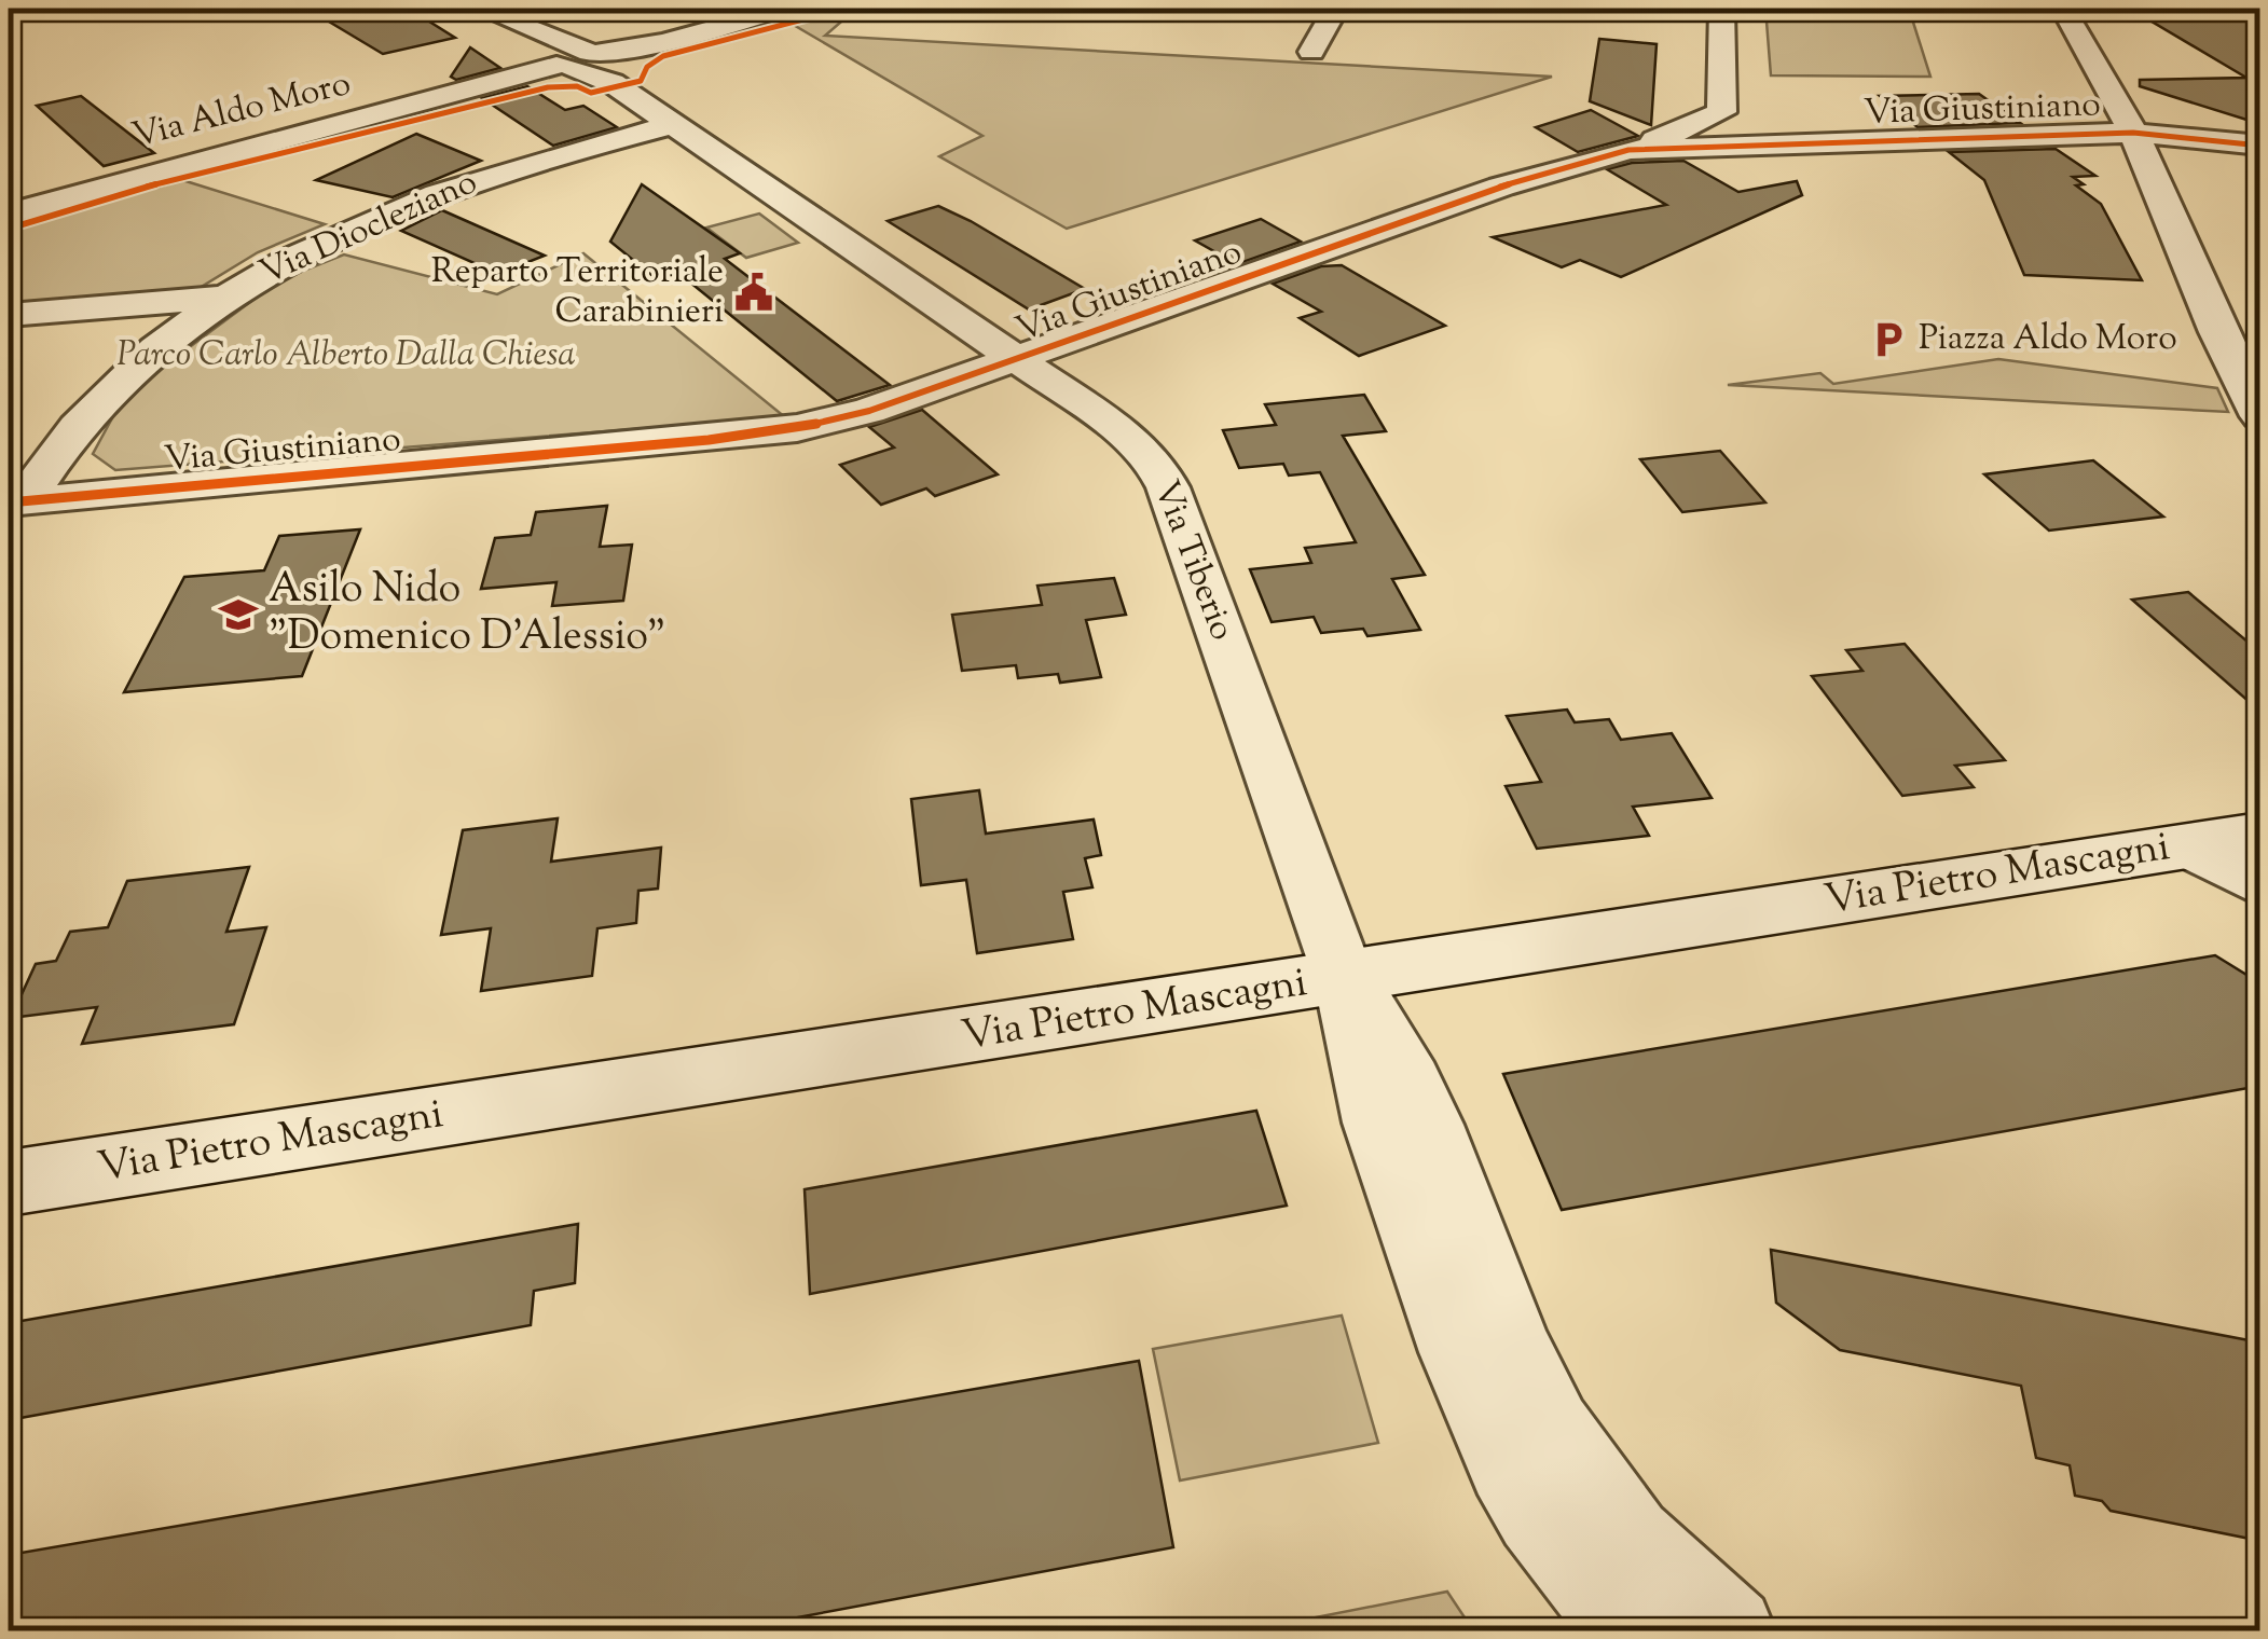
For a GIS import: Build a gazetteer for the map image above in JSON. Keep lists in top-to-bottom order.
{
  "streets": {
    "street": [
      "Via Giustiniano",
      "Via Aldo Moro",
      "Via Diocleziano",
      "Via Tiberio",
      "Via Pietro Mascagni"
    ]
  },
  "crossings": [
    ["Via Giustiniano", "Via Diocleziano"],
    ["Via Giustiniano", "Via Tiberio"],
    ["Via Aldo Moro", "Via Tiberio"],
    ["Via Diocleziano", "Via Tiberio"],
    ["Via Tiberio", "Via Pietro Mascagni"]
  ],
  "parks": ["Parco Carlo Alberto Dalla Chiesa"],
  "places": {
    "public building": ["Reparto Territoriale Carabinieri"],
    "parking": ["Piazza Aldo Moro"],
    "school or university": ["Asilo Nido \"Domenico D'Alessio\""]
  }
}
